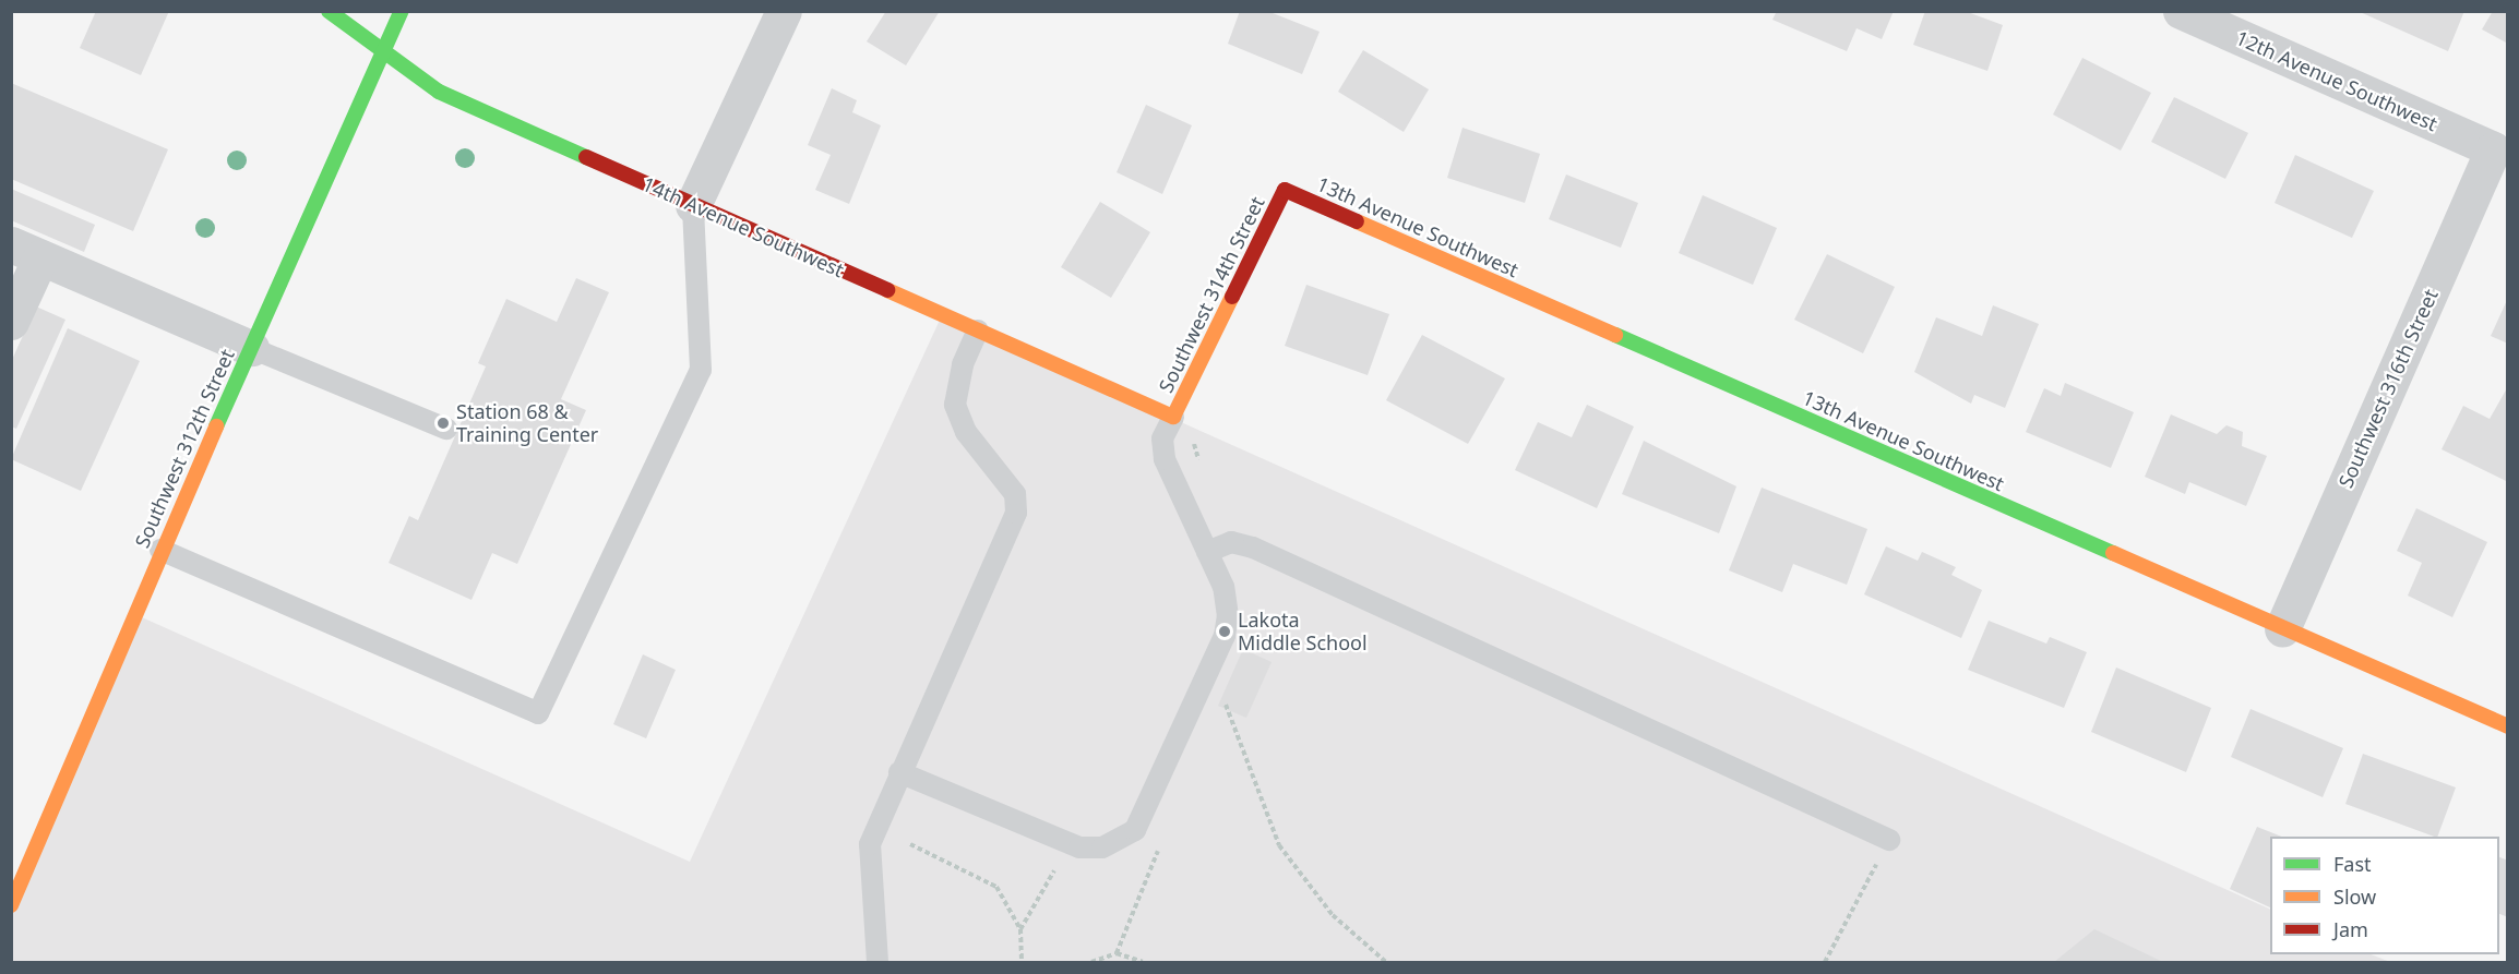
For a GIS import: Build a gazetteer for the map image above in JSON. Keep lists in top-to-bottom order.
{
  "streets": {
    "street": [
      "12th Avenue Southwest",
      "14th Avenue Southwest",
      "13th Avenue Southwest",
      "Southwest 314th Street",
      "Southwest 316th Street",
      "Southwest 312th Street"
    ]
  },
  "crossings": [
    ["12th Avenue Southwest", "Southwest 316th Street"],
    ["14th Avenue Southwest", "Southwest 314th Street"],
    ["14th Avenue Southwest", "Southwest 312th Street"],
    ["13th Avenue Southwest", "Southwest 314th Street"],
    ["13th Avenue Southwest", "Southwest 316th Street"]
  ],
  "places": ["Station 68 & Training Center", "Lakota Middle School"],
  "legend": ["Fast", "Slow", "Jam"]
}
